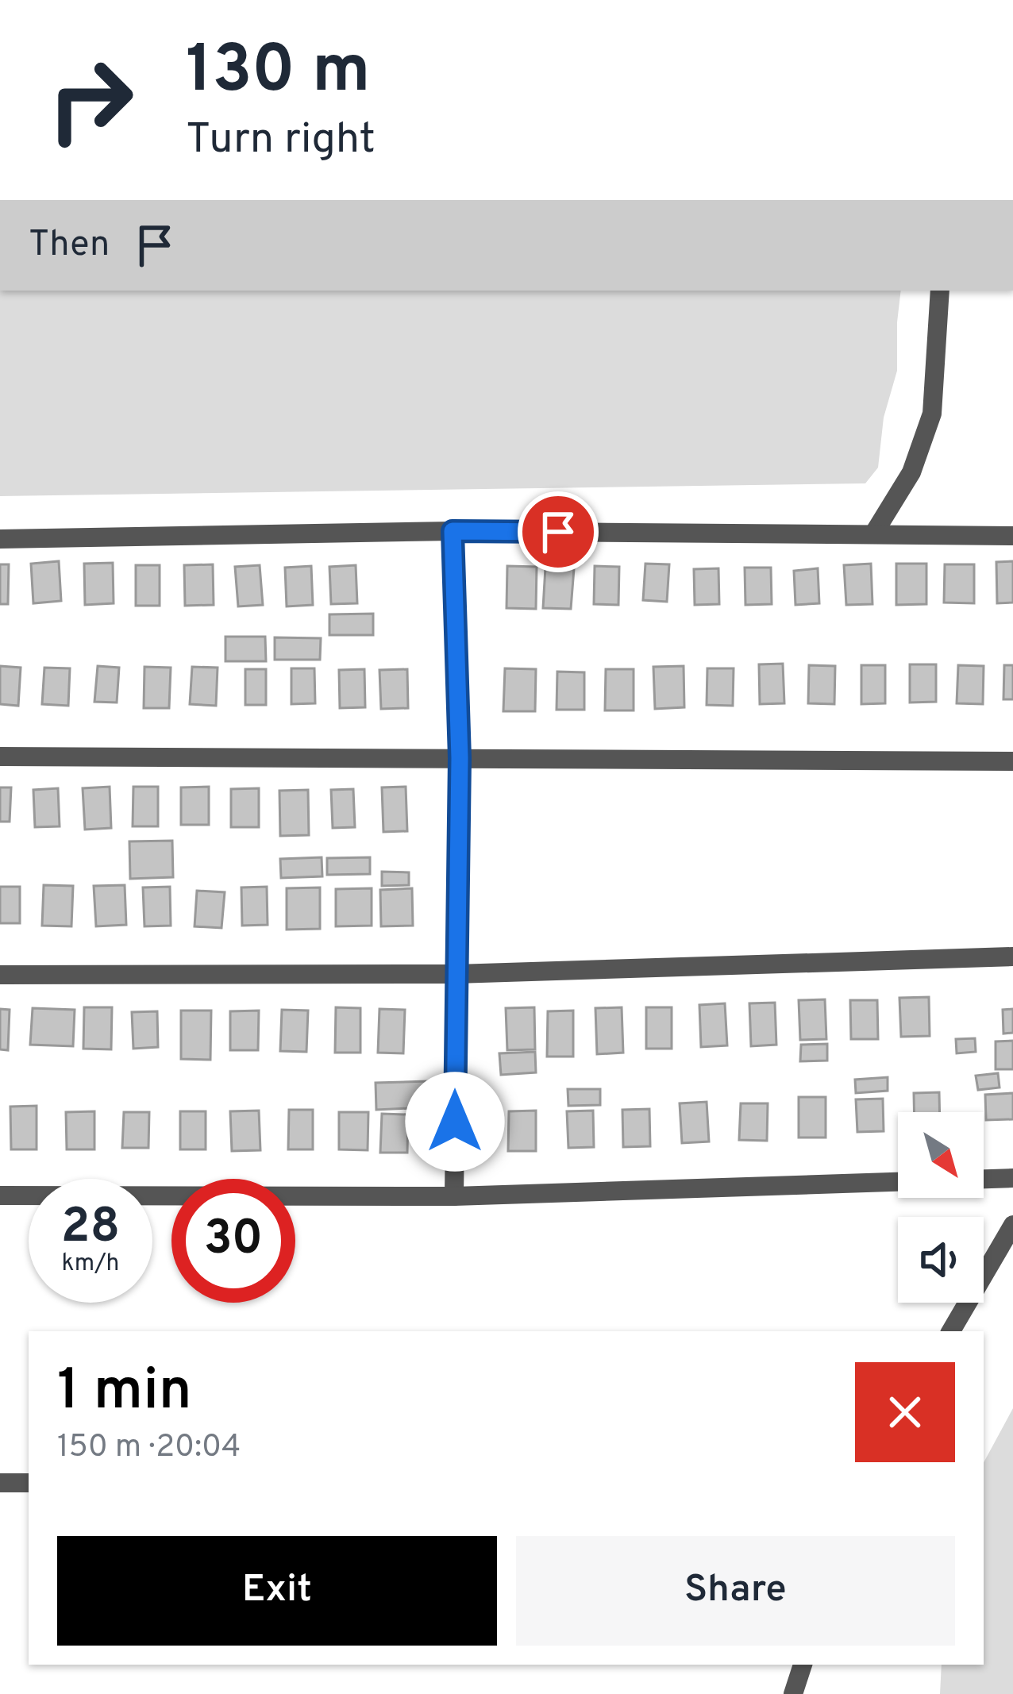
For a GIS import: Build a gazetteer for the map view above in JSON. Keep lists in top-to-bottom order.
{
  "north": "bottom right",
  "page": {
    "turn": ["130 m", "Turn right"],
    "then": "Then",
    "speed": "28 km/h",
    "limit": "30",
    "heading": ["1 min", "150 m · 20:04"],
    "buttons": ["Exit", "Share"]
  }
}
